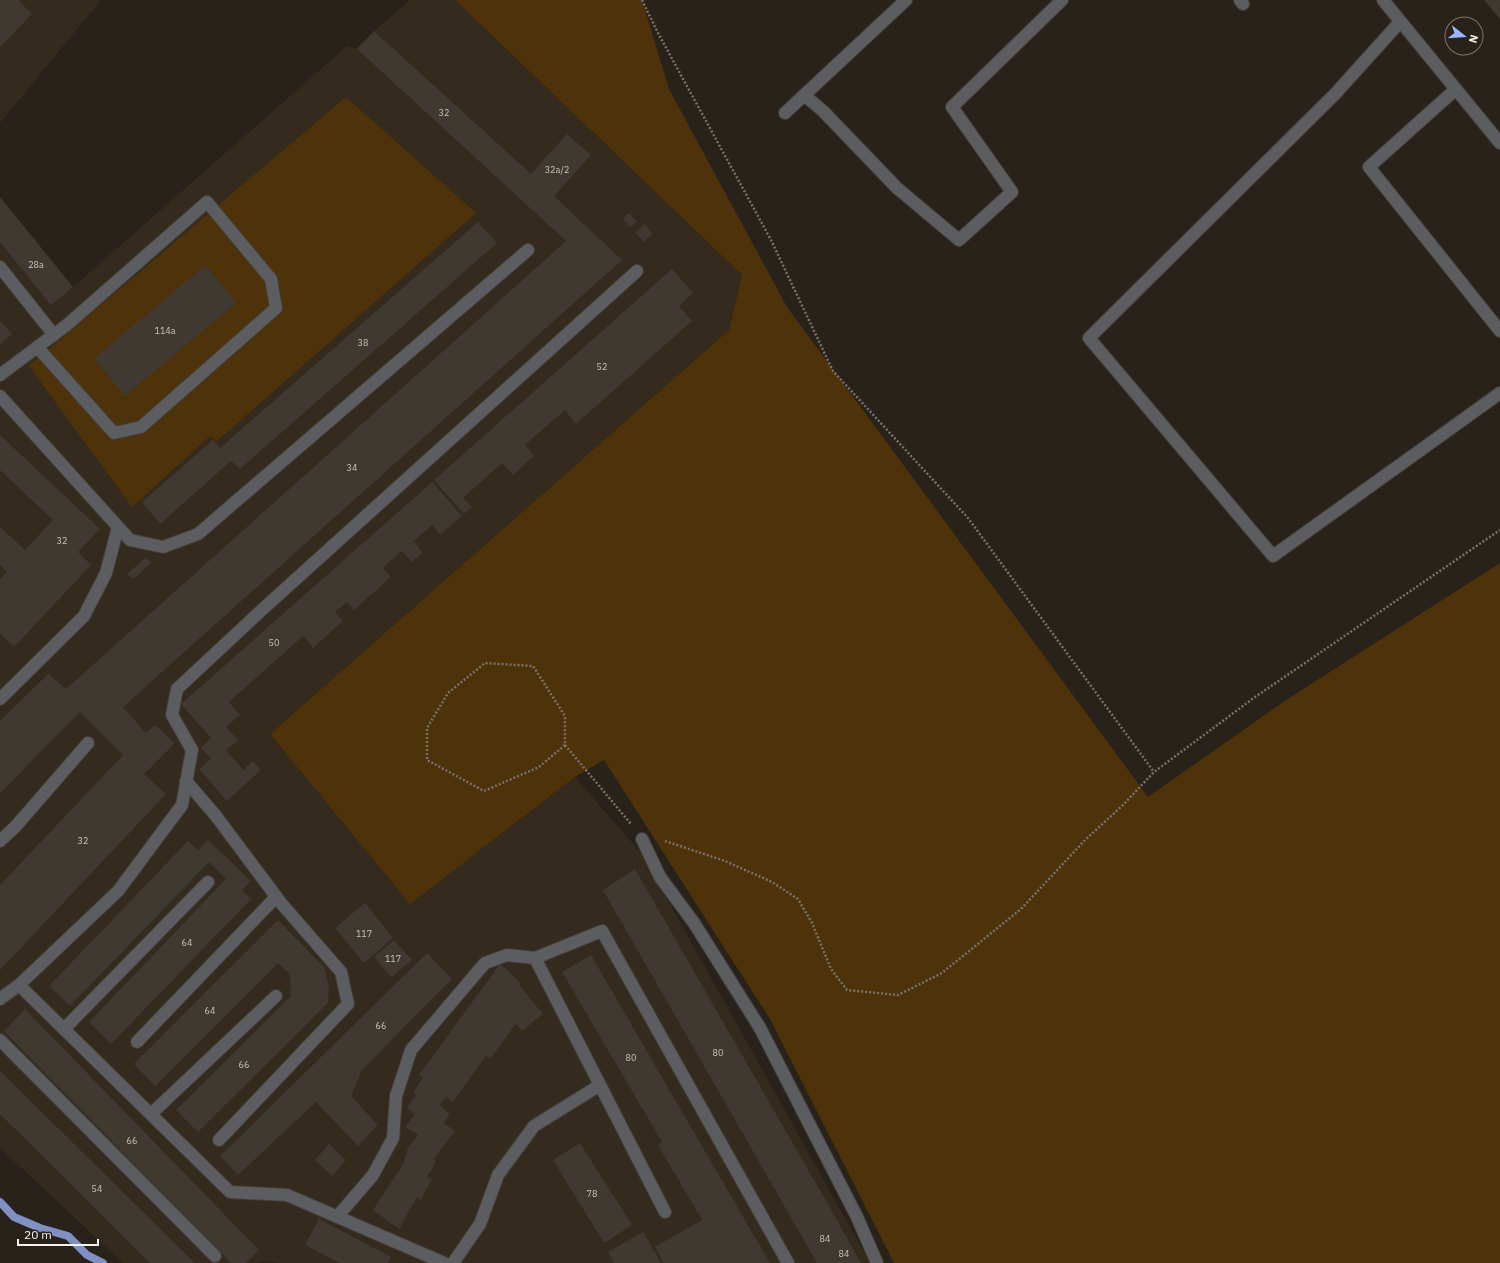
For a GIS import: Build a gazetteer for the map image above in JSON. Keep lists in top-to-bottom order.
{
  "house_numbers": [
    "32",
    "32a/2",
    "28a",
    "114a",
    "38",
    "52",
    "34",
    "32",
    "50",
    "32",
    "117",
    "64",
    "117",
    "64",
    "66",
    "80",
    "80",
    "66",
    "66",
    "54",
    "78",
    "84",
    "84"
  ],
  "scale_bar": "20 m",
  "north": "right"
}
